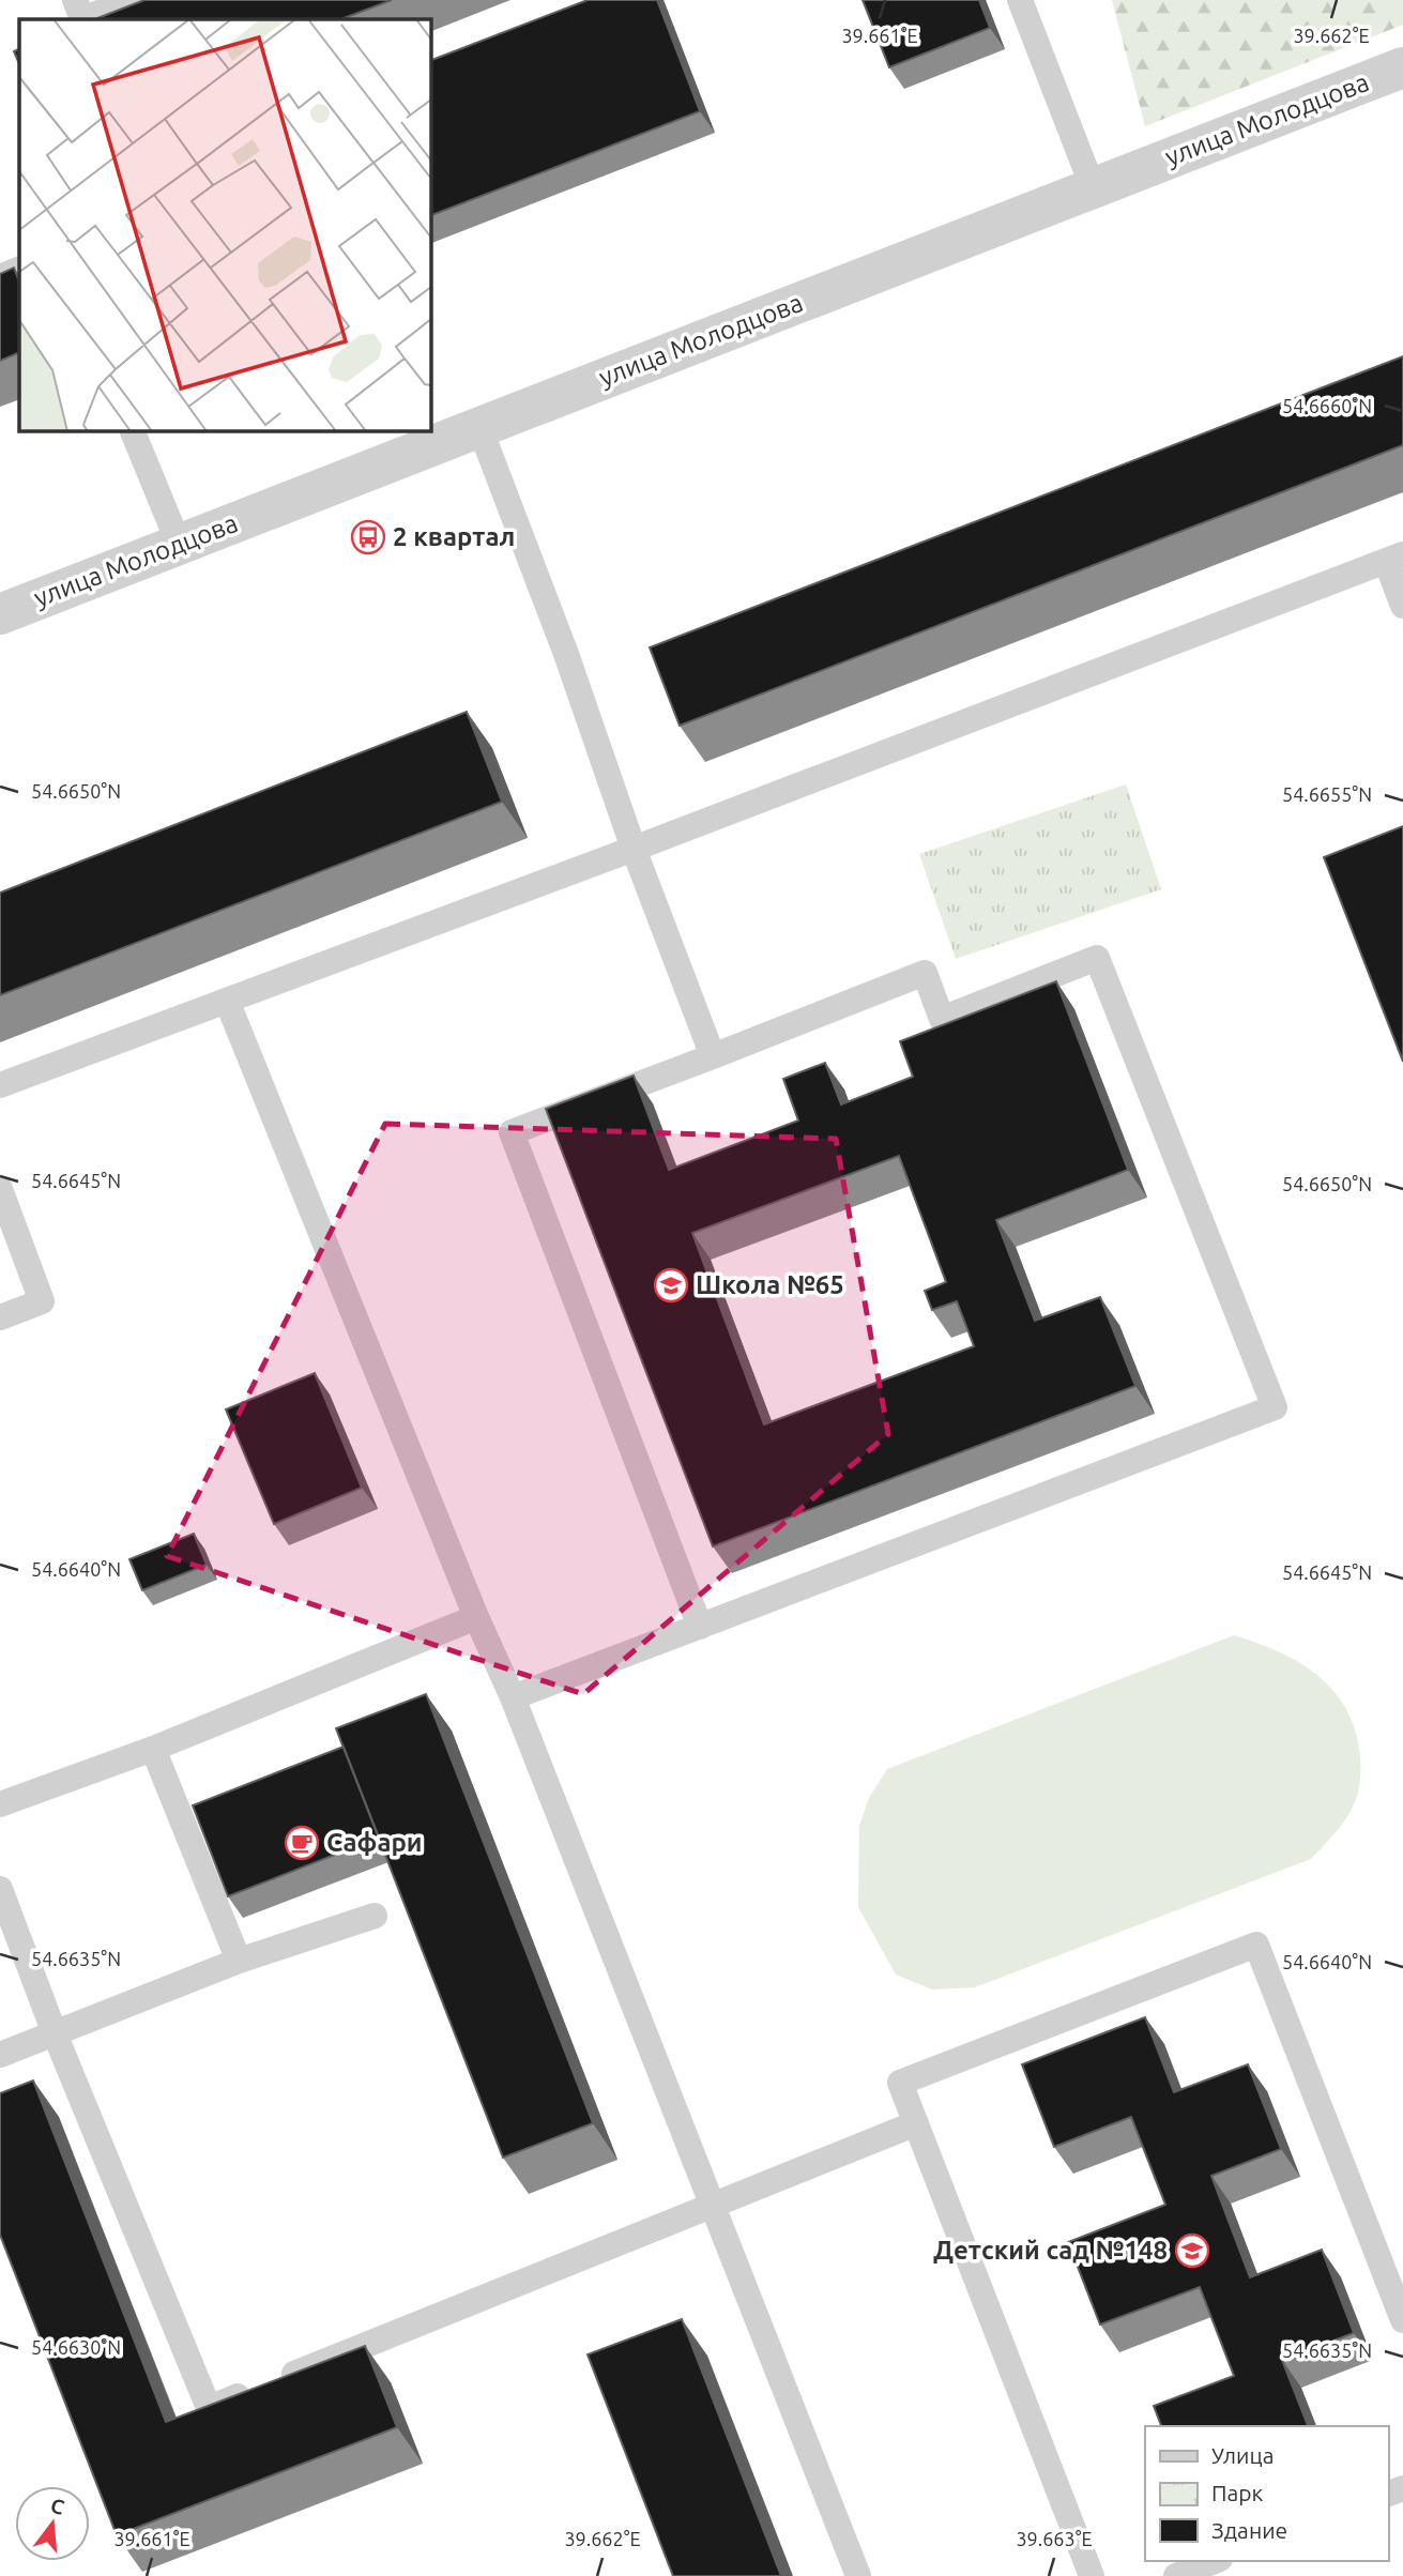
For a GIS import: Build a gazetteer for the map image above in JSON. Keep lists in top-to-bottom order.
{
  "streets": {
    "street": ["улица Молодцова"]
  },
  "places": {
    "bus stop": ["2 квартал"],
    "school or university": ["Школа №65", "Детский сад №148"],
    "cafe": ["Сафари"]
  },
  "legend": ["Улица", "Парк", "Здание"],
  "north": "top",
  "coordinates": [
    "39.661°E",
    "39.662°E",
    "54.6660°N",
    "54.6650°N",
    "54.6655°N",
    "54.6645°N",
    "54.6640°N",
    "54.6635°N",
    "54.6630°N",
    "39.663°E"
  ]
}
